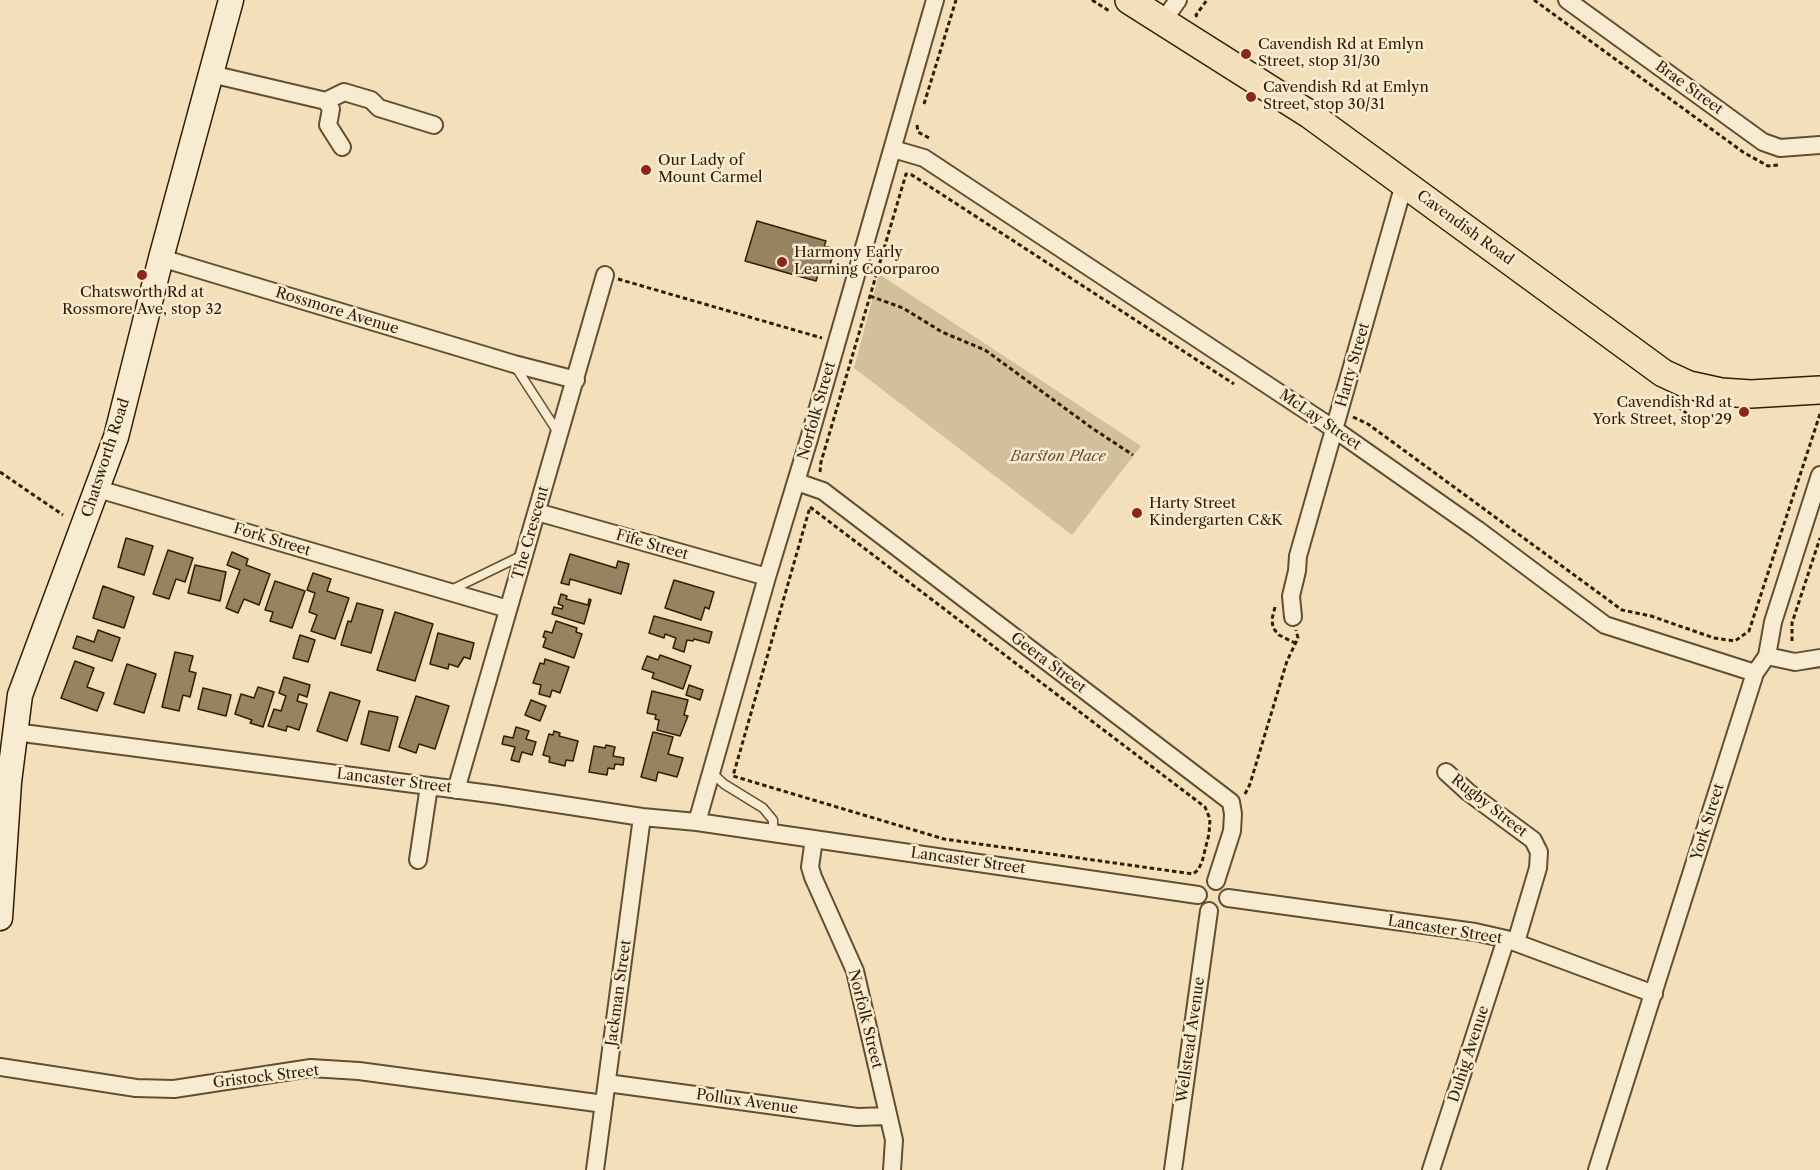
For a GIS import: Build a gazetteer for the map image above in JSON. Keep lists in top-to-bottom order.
{
  "streets": {
    "main road": ["Cavendish Road", "Chatsworth Road"],
    "street": [
      "Brae Street",
      "Rossmore Avenue",
      "Harty Street",
      "Norfolk Street",
      "McLay Street",
      "The Crescent",
      "Fork Street",
      "Fife Street",
      "Geera Street",
      "Lancaster Street",
      "Rugby Street",
      "York Street",
      "Jackman Street",
      "Wellstead Avenue",
      "Duhig Avenue",
      "Gristock Street",
      "Pollux Avenue"
    ]
  },
  "crossings": [
    ["Cavendish Road", "Harty Street"],
    ["Rossmore Avenue", "Chatsworth Road"],
    ["Rossmore Avenue", "The Crescent"],
    ["Harty Street", "McLay Street"],
    ["Norfolk Street", "McLay Street"],
    ["Norfolk Street", "Fife Street"],
    ["Norfolk Street", "Geera Street"],
    ["Norfolk Street", "Lancaster Street"],
    ["Norfolk Street", "Pollux Avenue"],
    ["McLay Street", "York Street"],
    ["Chatsworth Road", "Fork Street"],
    ["Chatsworth Road", "Lancaster Street"],
    ["The Crescent", "Fork Street"],
    ["The Crescent", "Fife Street"],
    ["The Crescent", "Lancaster Street"],
    ["Lancaster Street", "Rugby Street"],
    ["Lancaster Street", "York Street"],
    ["Lancaster Street", "Jackman Street"],
    ["Lancaster Street", "Wellstead Avenue"],
    ["Lancaster Street", "Duhig Avenue"],
    ["Rugby Street", "Duhig Avenue"],
    ["Jackman Street", "Gristock Street"],
    ["Jackman Street", "Pollux Avenue"]
  ],
  "parks": ["Barston Place"],
  "places": [
    "Cavendish Rd at Emlyn Street, stop 31/30",
    "Cavendish Rd at Emlyn Street, stop 30/31",
    "Our Lady of Mount Carmel",
    "Harmony Early Learning Coorparoo",
    "Chatsworth Rd at Rossmore Ave, stop 32",
    "Cavendish Rd at York Street, stop 29",
    "Harty Street Kindergarten C&K"
  ]
}
